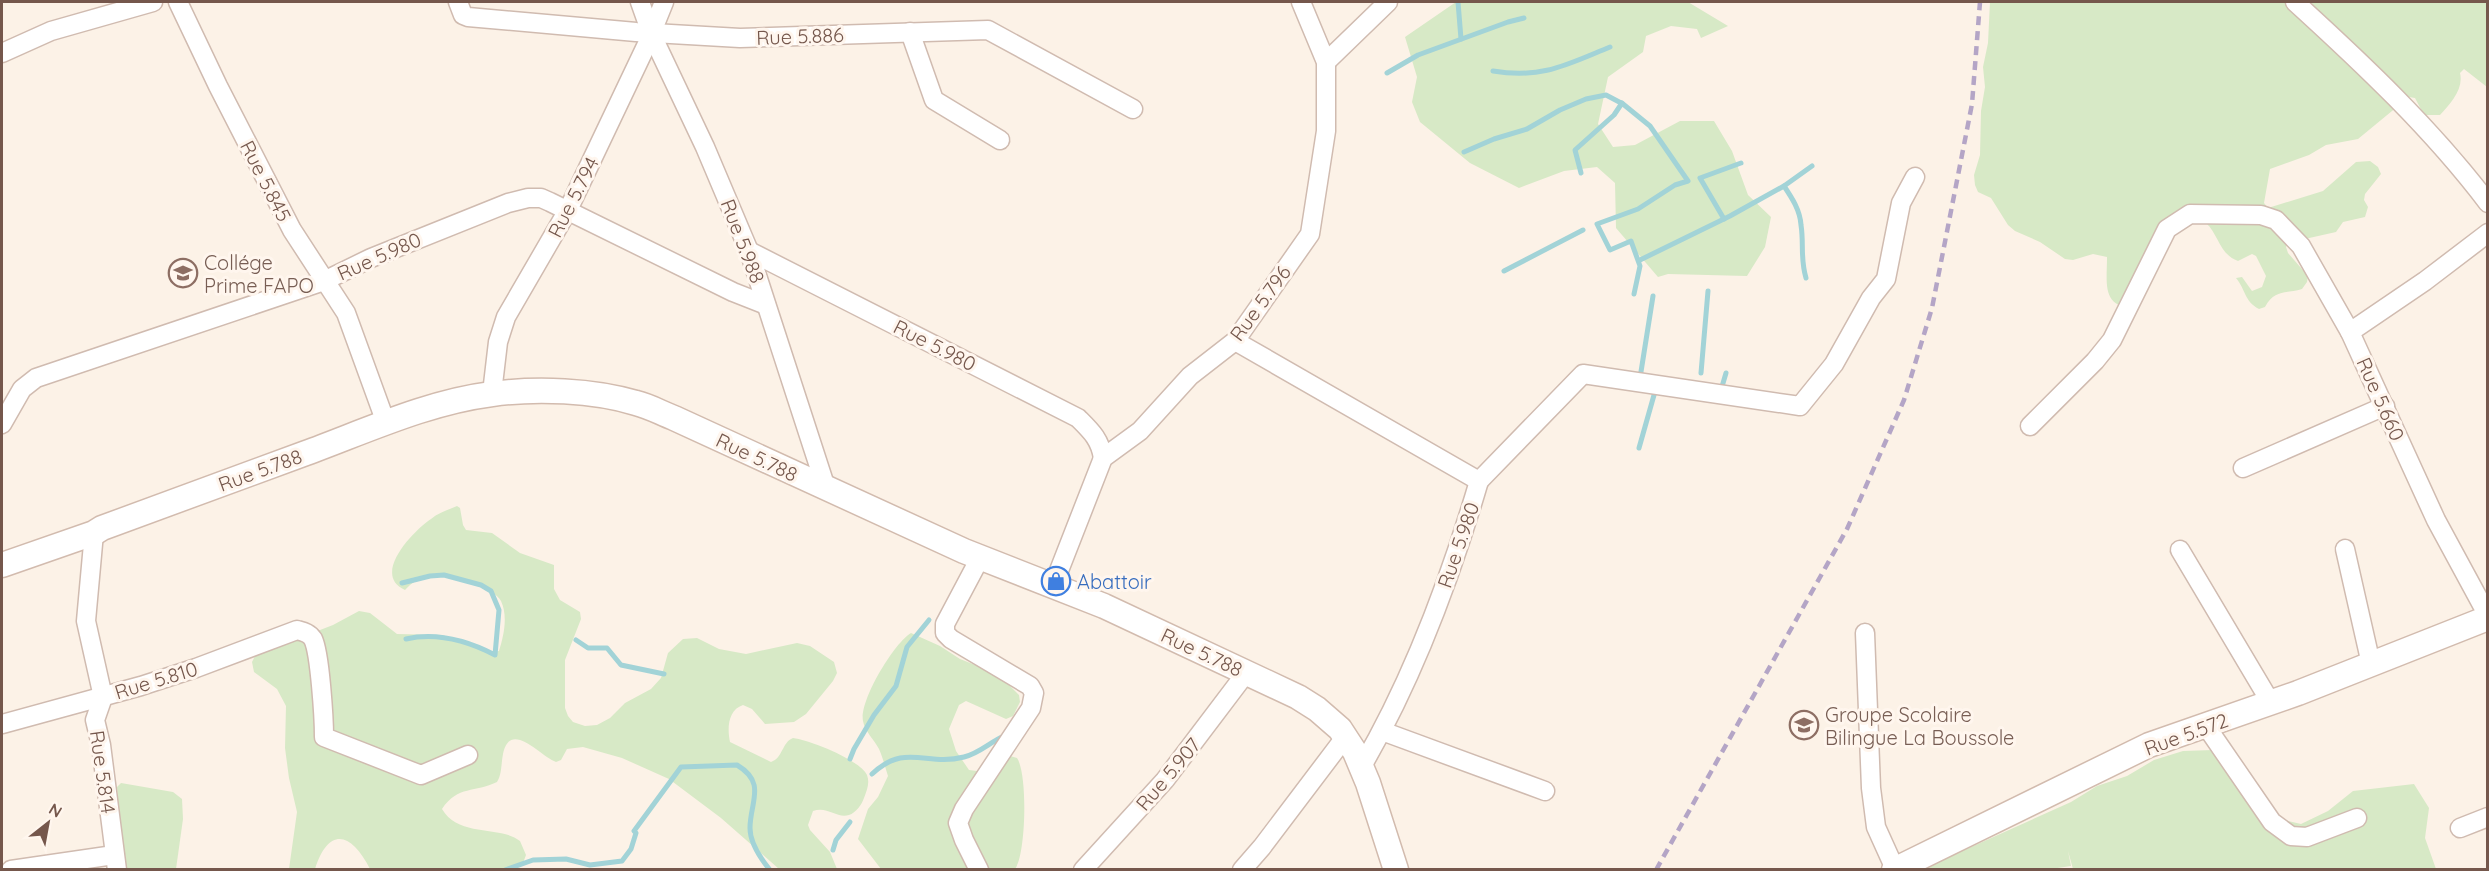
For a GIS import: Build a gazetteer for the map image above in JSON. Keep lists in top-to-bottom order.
{
  "streets": {
    "street": [
      "Rue 5.886",
      "Rue 5.845",
      "Rue 5.794",
      "Rue 5.988",
      "Rue 5.980",
      "Rue 5.796",
      "Rue 5.660",
      "Rue 5.788",
      "Rue 5.810",
      "Rue 5.572",
      "Rue 5.814",
      "Rue 5.907"
    ]
  },
  "crossings": [
    ["Rue 5.886", "Rue 5.794"],
    ["Rue 5.886", "Rue 5.988"],
    ["Rue 5.845", "Rue 5.980"],
    ["Rue 5.845", "Rue 5.788"],
    ["Rue 5.794", "Rue 5.988"],
    ["Rue 5.794", "Rue 5.980"],
    ["Rue 5.794", "Rue 5.788"],
    ["Rue 5.988", "Rue 5.980"],
    ["Rue 5.988", "Rue 5.788"],
    ["Rue 5.980", "Rue 5.796"],
    ["Rue 5.980", "Rue 5.788"],
    ["Rue 5.660", "Rue 5.572"],
    ["Rue 5.788", "Rue 5.814"],
    ["Rue 5.788", "Rue 5.907"],
    ["Rue 5.810", "Rue 5.814"]
  ],
  "places": {
    "school or university": ["Collége Prime FAPO", "Groupe Scolaire Bilingue La Boussole"],
    "shop": ["Abattoir"]
  },
  "north": "top right"
}
